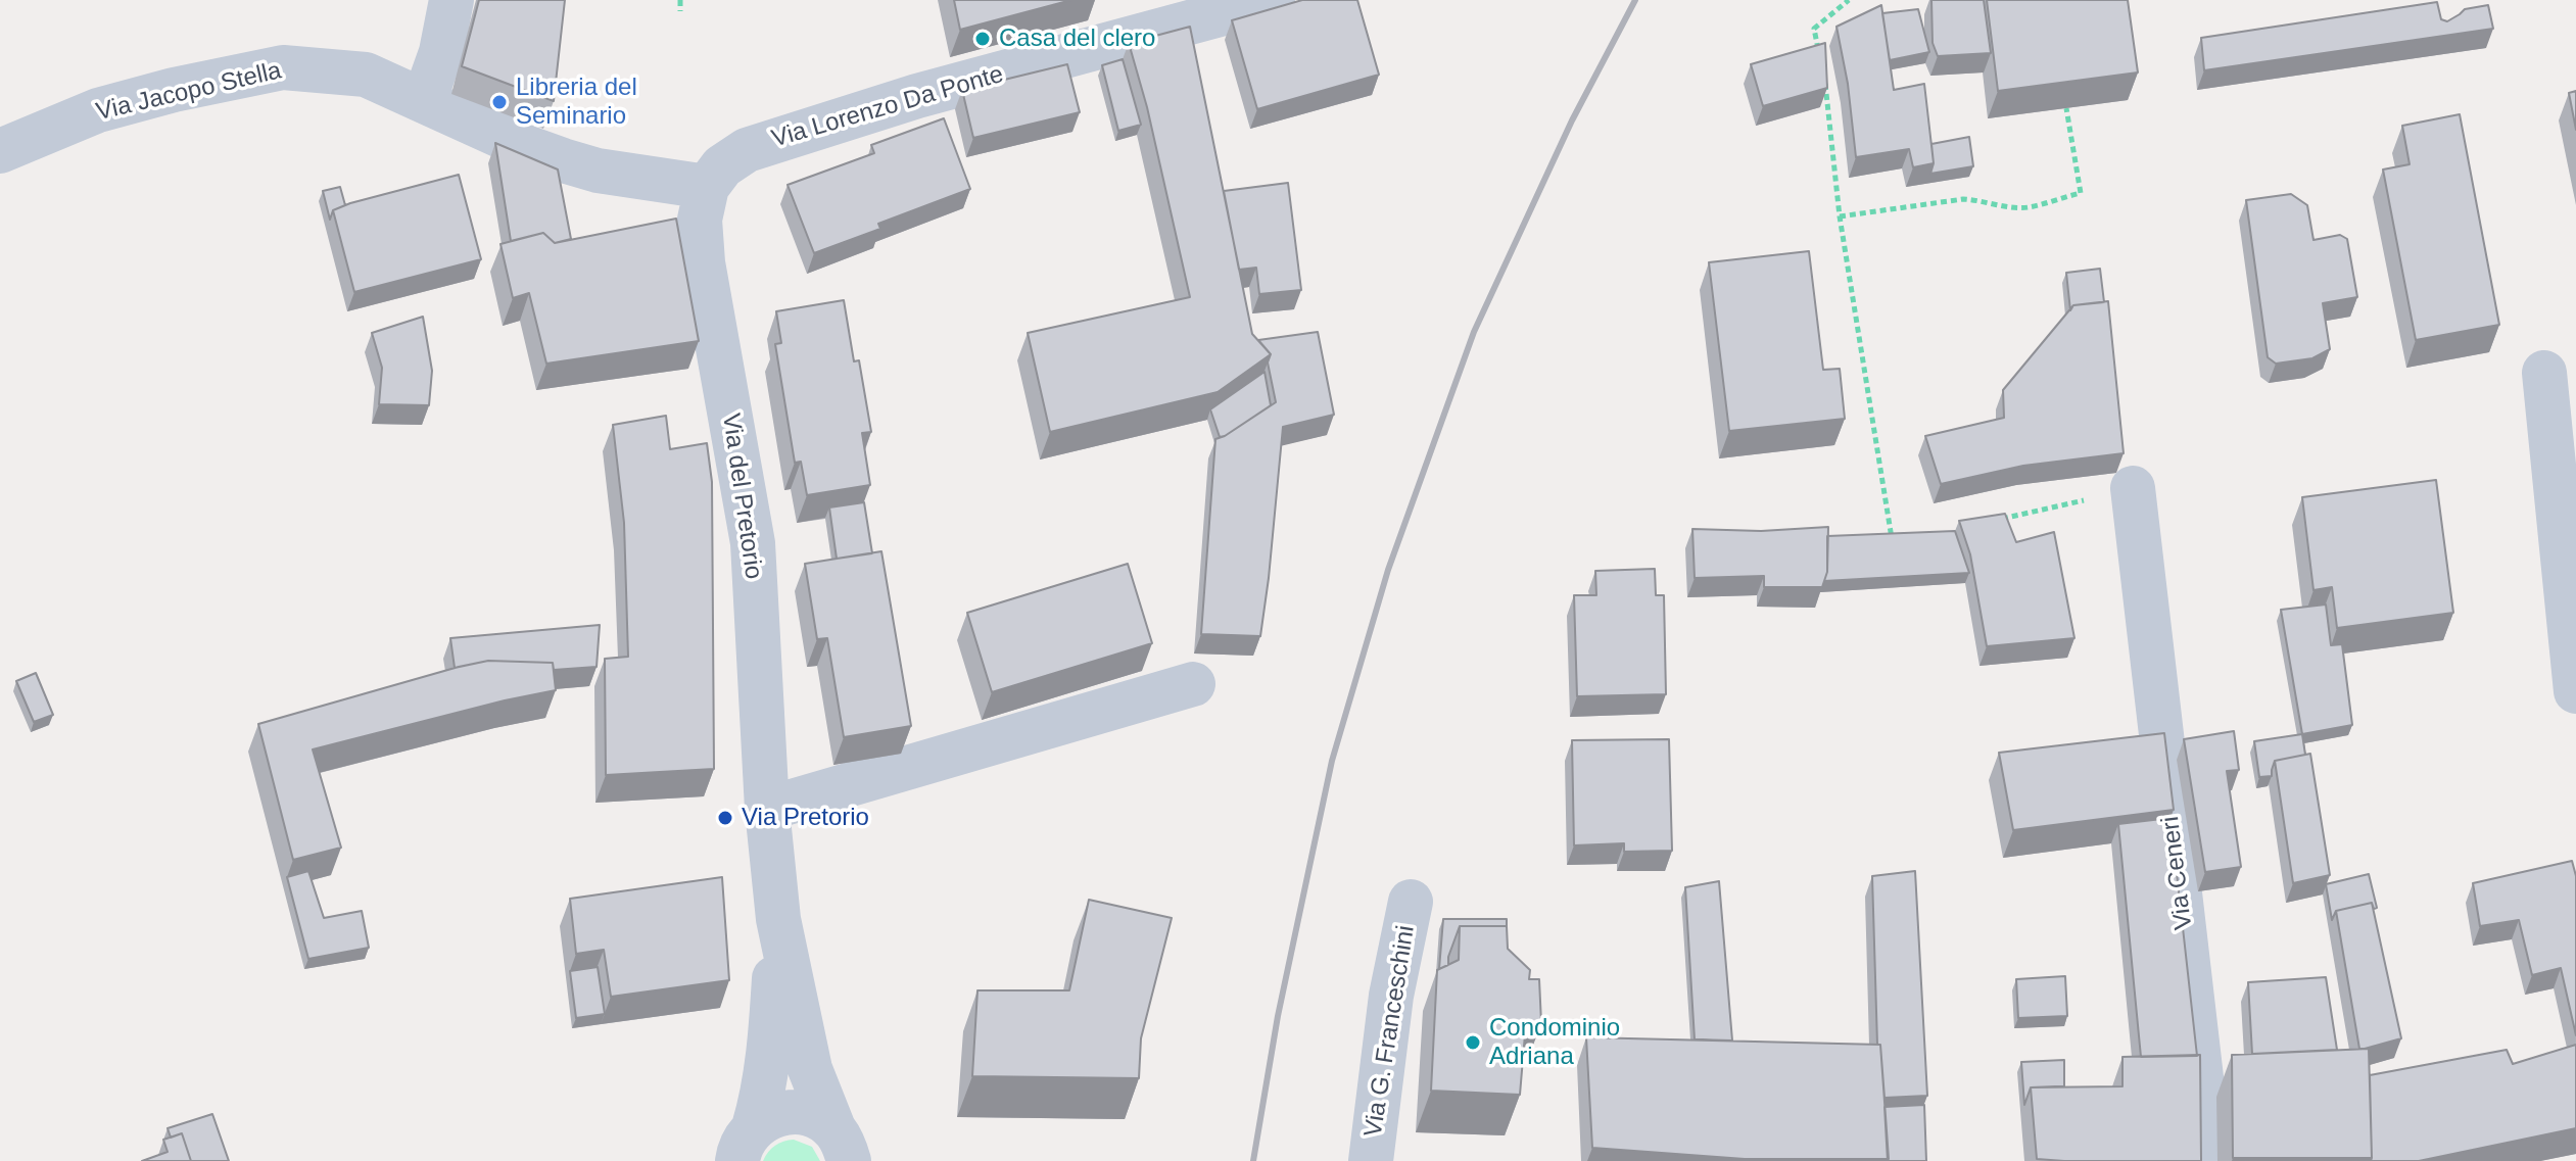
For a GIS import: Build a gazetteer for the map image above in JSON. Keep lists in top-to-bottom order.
{
  "streets": {
    "street": [
      "Via Jacopo Stella",
      "Via Lorenzo Da Ponte",
      "Via del Pretorio",
      "Via Ceneri",
      "Via G. Franceschini"
    ]
  },
  "crossings": [
    ["Via Jacopo Stella", "Via Lorenzo Da Ponte"],
    ["Via Jacopo Stella", "Via del Pretorio"],
    ["Via Lorenzo Da Ponte", "Via del Pretorio"]
  ],
  "places": [
    "Casa del clero",
    "Libreria del Seminario",
    "Via Pretorio",
    "Condominio Adriana"
  ]
}
